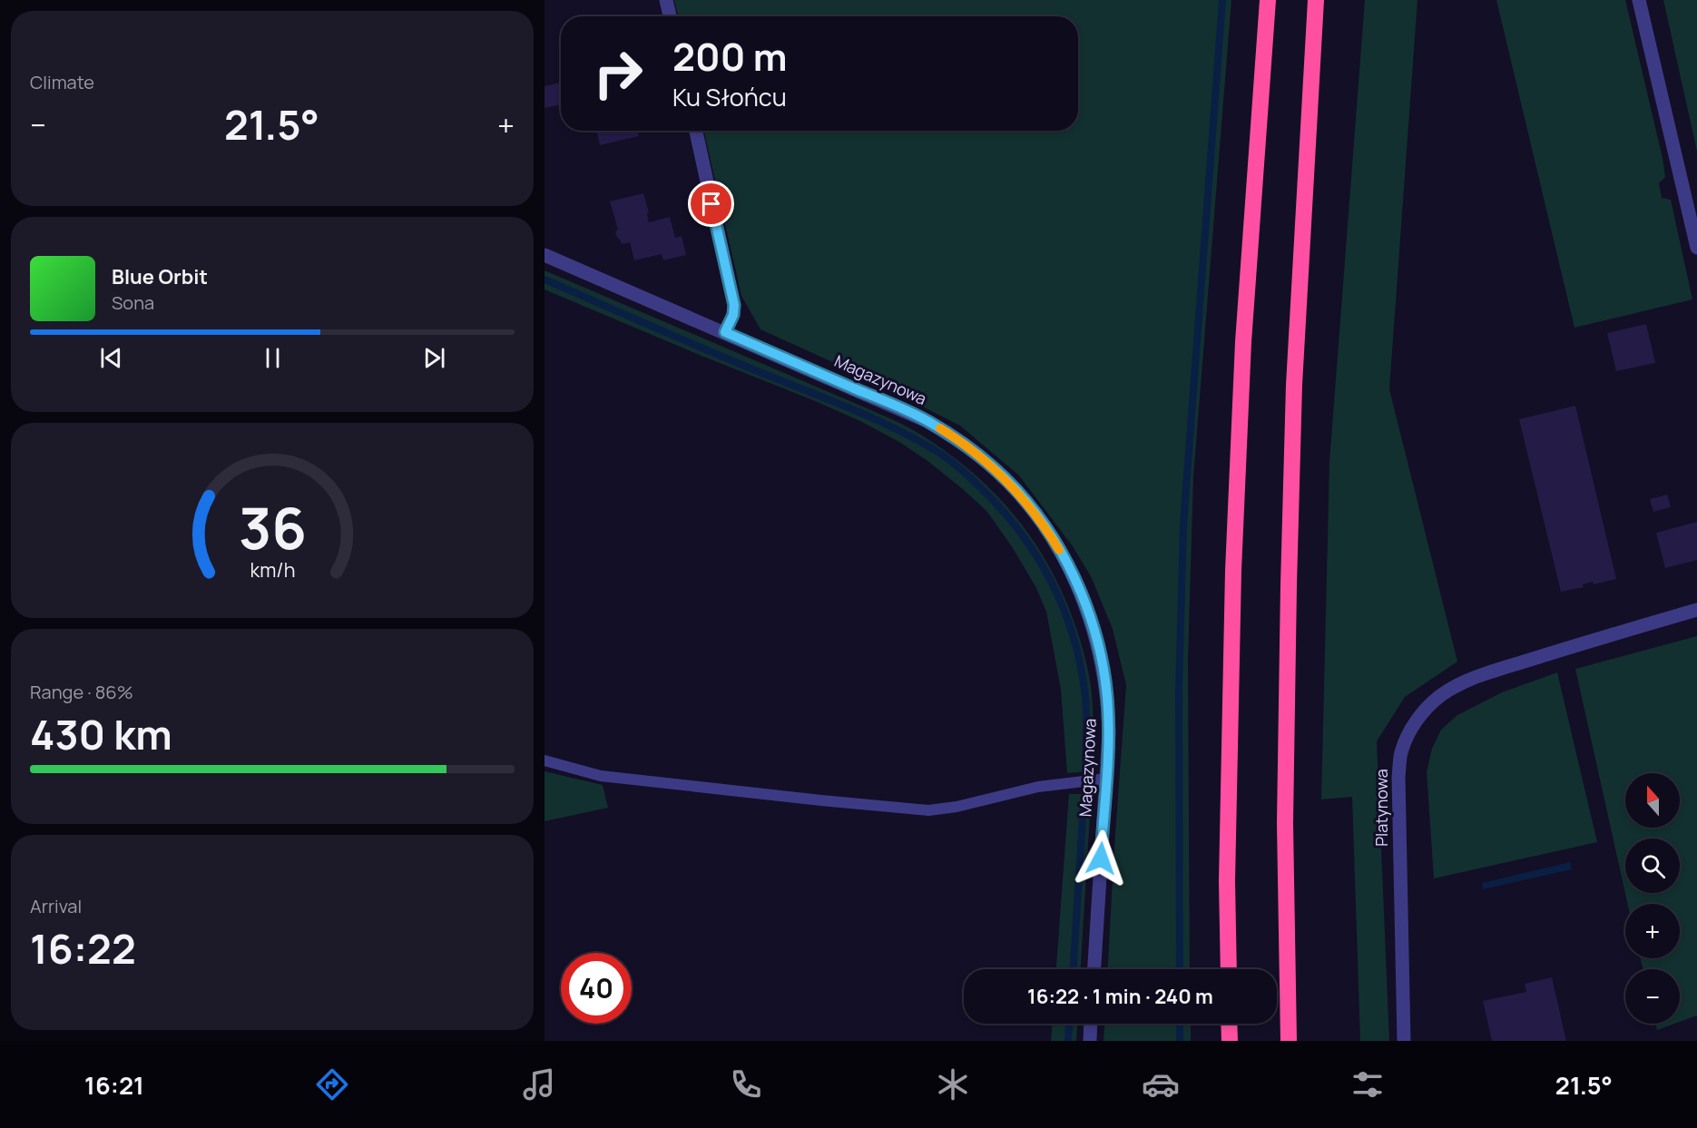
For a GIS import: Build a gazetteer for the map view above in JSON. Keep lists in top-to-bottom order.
{
  "streets": {
    "street": ["Magazynowa", "Platynowa"]
  },
  "north": "top",
  "page": {
    "tile": [
      "Climate",
      ["Range · 86%", "430 km"],
      ["Arrival", "16:22"]
    ],
    "turn": ["200 m", "Ku Słońcu"],
    "heat": ["−", "21.5°", "+"],
    "song": ["Blue Orbit", "Sona"],
    "map_buttons": ["+", "−"],
    "limit": "40",
    "trip": "16:22 · 1 min · 240 m",
    "tabs": ["16:21", "21.5°"],
    "gauge": ["36", "km/h"]
  }
}
